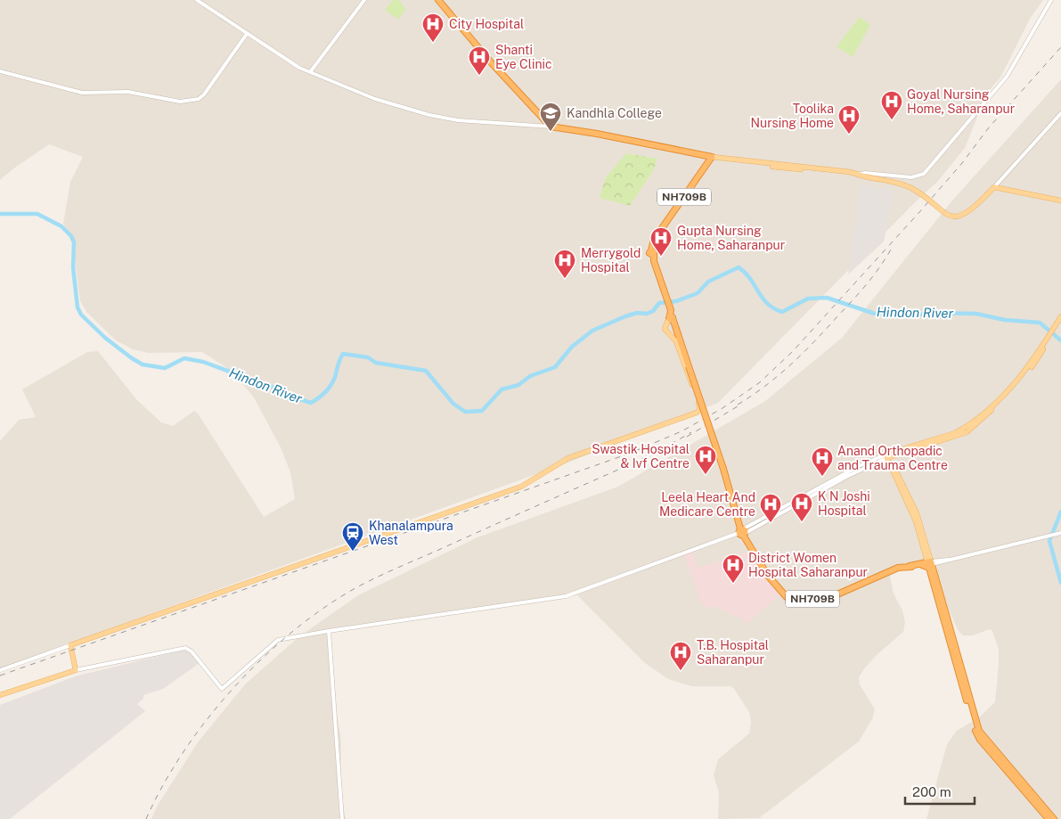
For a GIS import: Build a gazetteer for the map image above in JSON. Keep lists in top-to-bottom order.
{
  "streets": {
    "highway": ["NH709B"]
  },
  "water": ["Hindon River"],
  "places": {
    "hospital": [
      "City Hospital",
      "Shanti Eye Clinic",
      "Goyal Nursing Home, Saharanpur",
      "Toolika Nursing Home",
      "Gupta Nursing Home, Saharanpur",
      "Merrygold Hospital",
      "Swastik Hospital & Ivf Centre",
      "Anand Orthopadic and Trauma Centre",
      "K N Joshi Hospital",
      "Leela Heart And Medicare Centre",
      "District Women Hospital Saharanpur",
      "T.B. Hospital Saharanpur"
    ],
    "school or university": ["Kandhla College"],
    "station": ["Khanalampura West"]
  },
  "scale_bar": "200 m"
}
